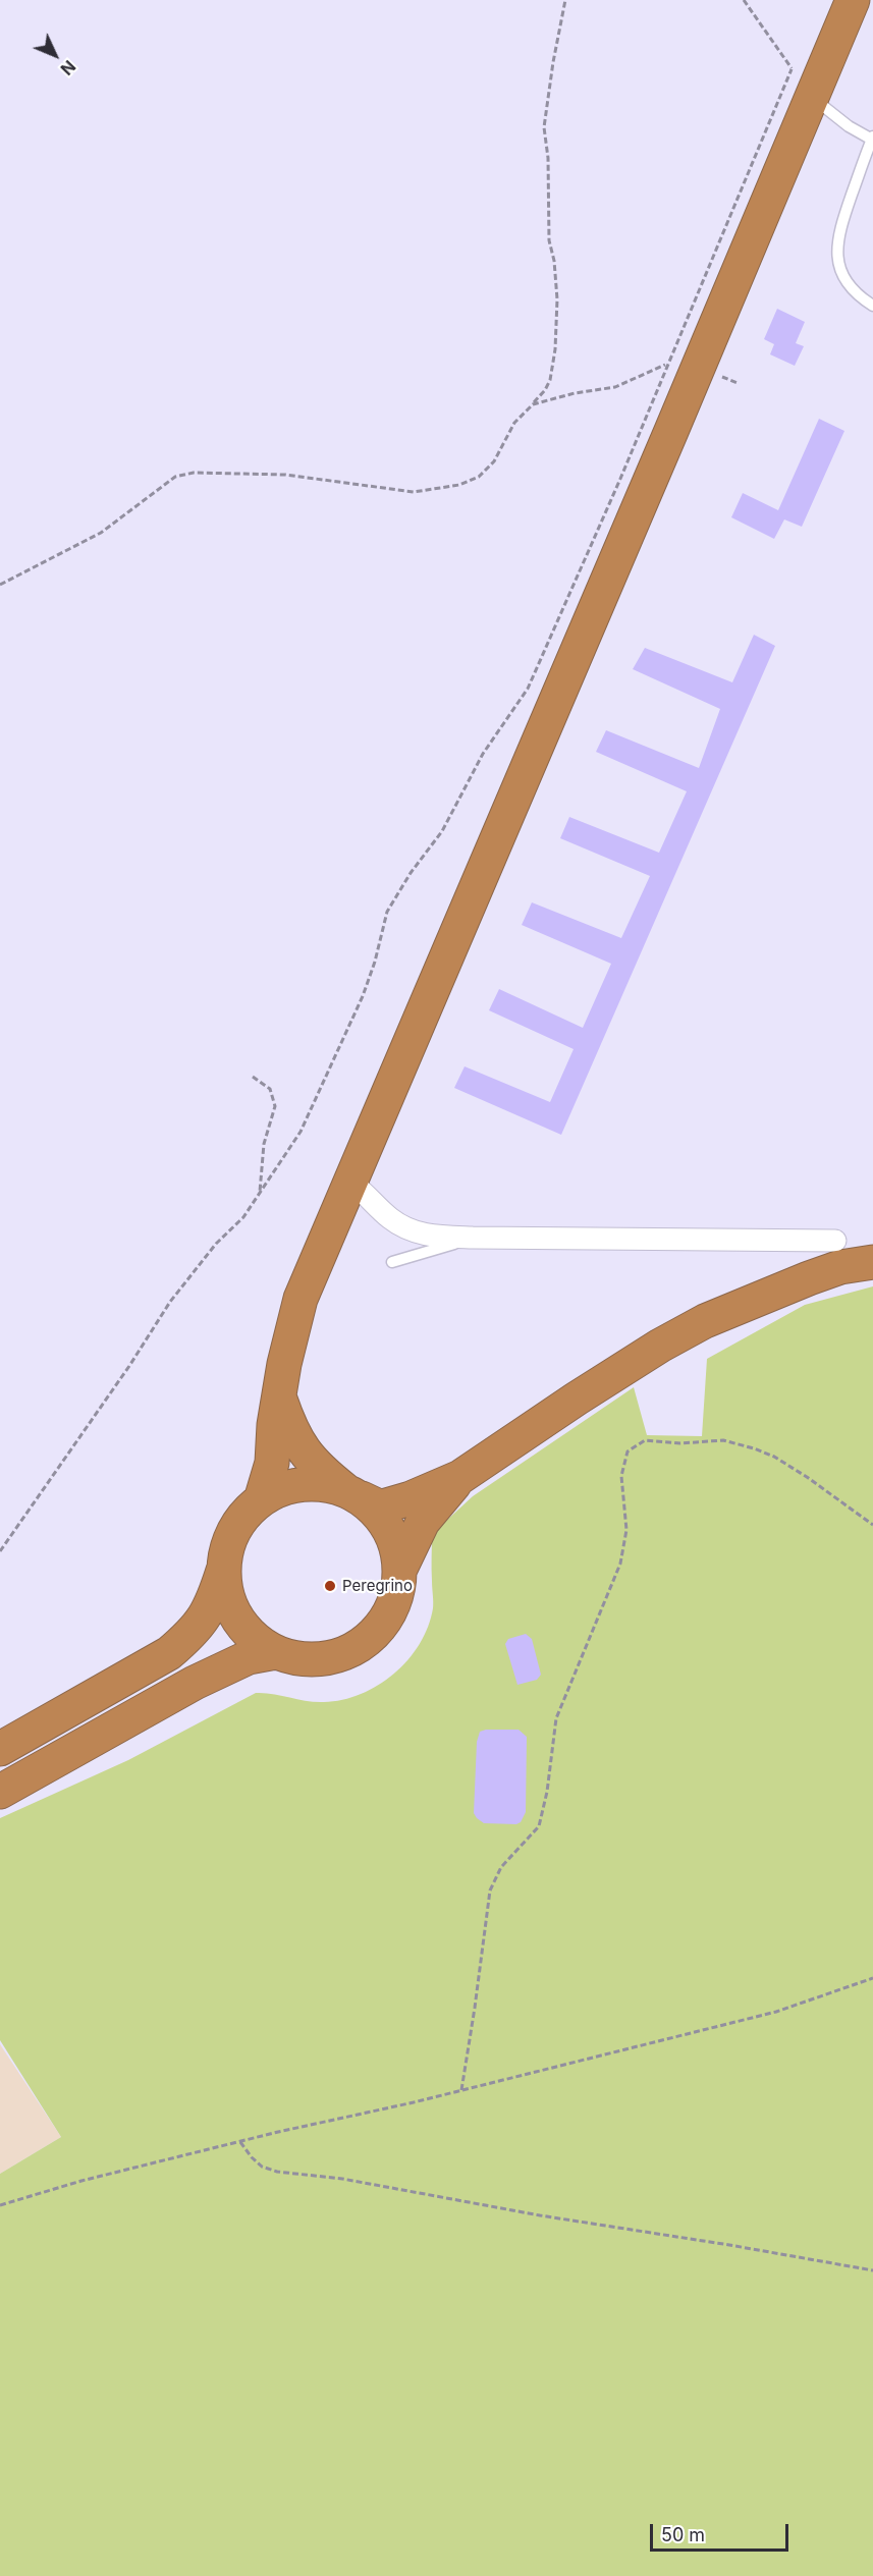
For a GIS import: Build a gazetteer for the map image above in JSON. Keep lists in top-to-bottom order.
{
  "places": ["Peregrino"],
  "scale_bar": "50 m",
  "north": "bottom right"
}
